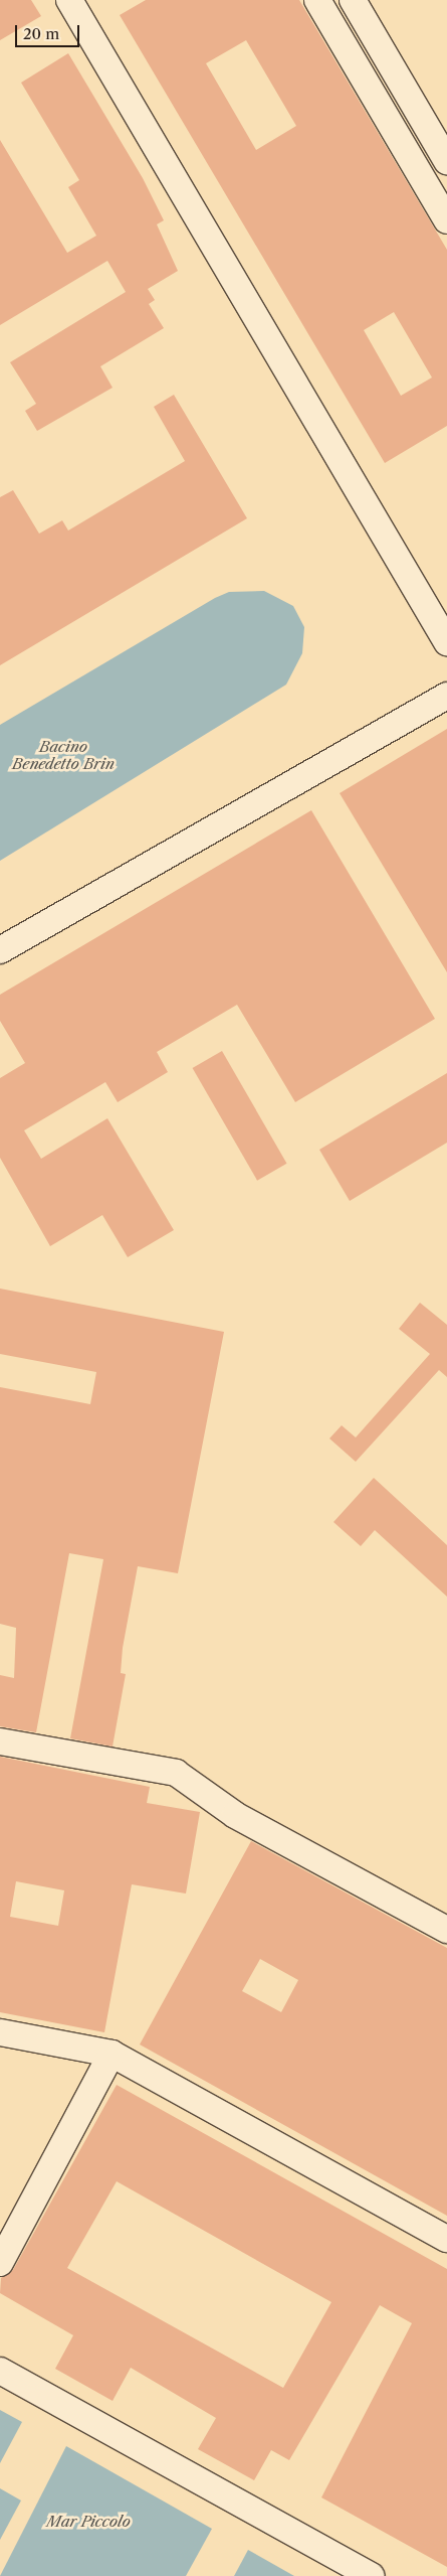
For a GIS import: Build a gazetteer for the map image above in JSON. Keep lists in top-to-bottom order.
{
  "water": ["Bacino Benedetto Brin", "Mar Piccolo"],
  "scale_bar": "20 m"
}
